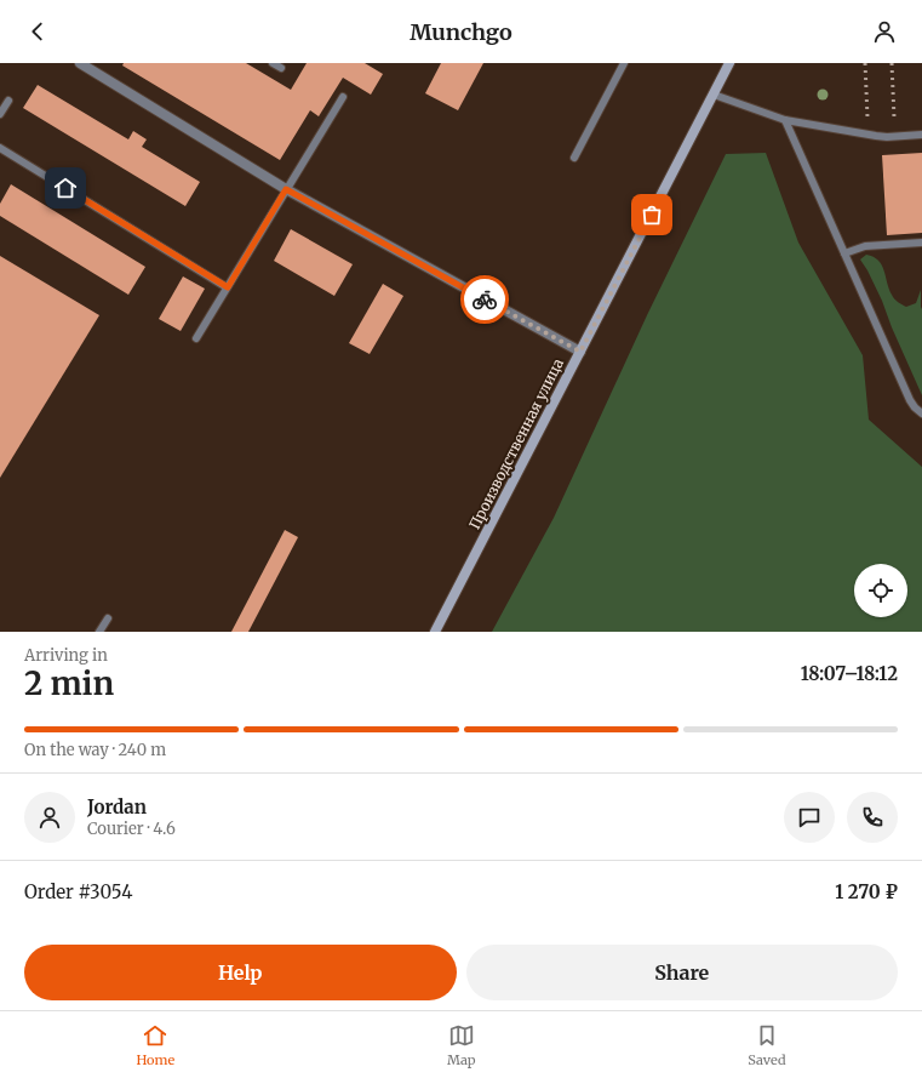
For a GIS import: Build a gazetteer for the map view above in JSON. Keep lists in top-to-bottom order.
{
  "streets": {
    "main road": ["Производственная улица"]
  },
  "page": {
    "header": "Munchgo",
    "heading": ["2 min", "Arriving in", "18:07–18:12"],
    "panel": [
      "Jordan",
      "Courier · 4.6",
      "Order #3054",
      "1 270 ₽"
    ],
    "bar": "On the way · 240 m",
    "buttons": ["Help", "Share"],
    "tabs": ["Home", "Map", "Saved"]
  }
}
